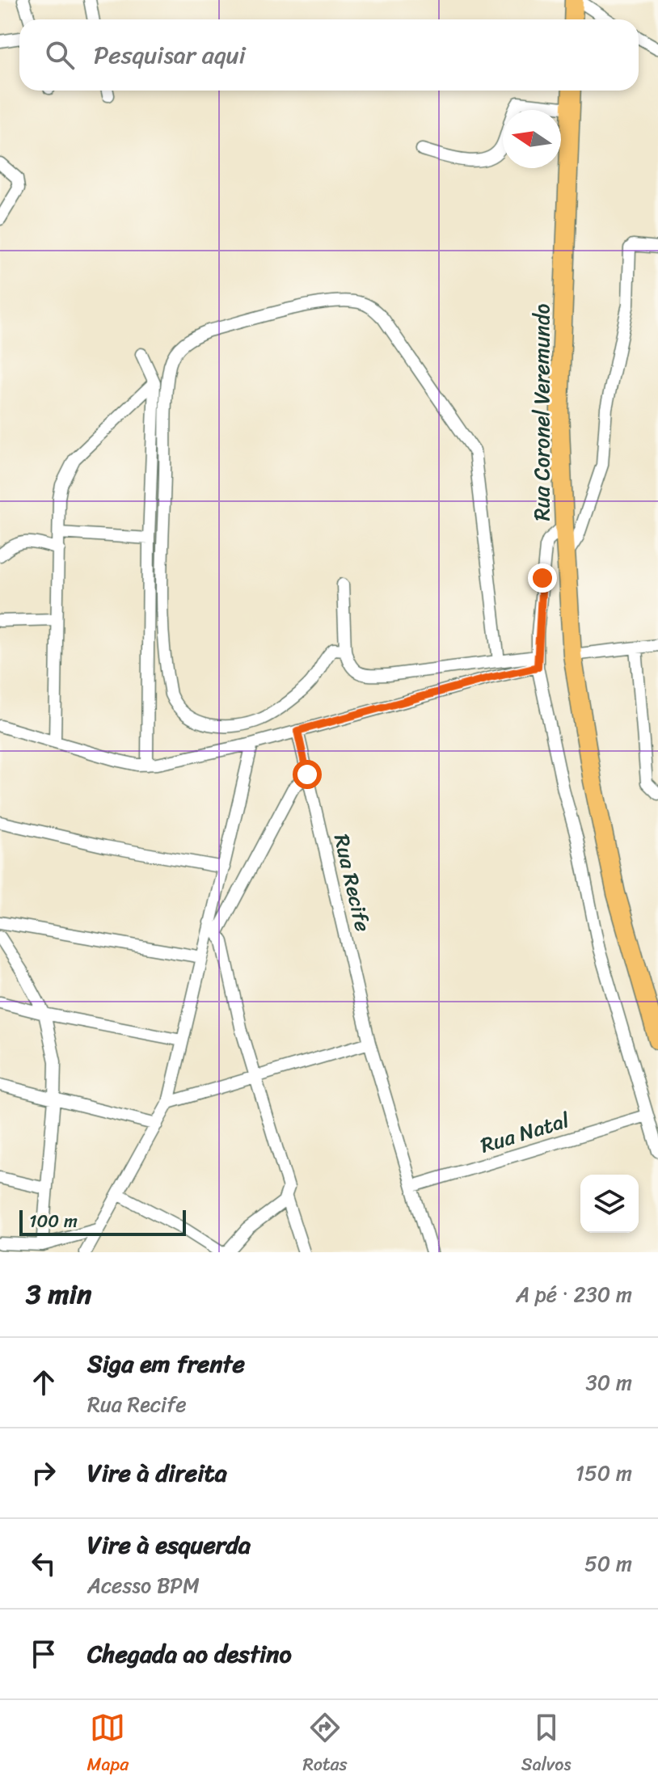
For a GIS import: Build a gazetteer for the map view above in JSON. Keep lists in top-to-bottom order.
{
  "streets": {
    "highway": ["Rua Coronel Veremundo"],
    "street": ["Rua Recife", "Rua Natal"]
  },
  "crossings": [
    ["Rua Recife", "Rua Natal"]
  ],
  "scale_bar": "100 m",
  "north": "left",
  "page": {
    "search": "Pesquisar aqui",
    "scale": "100 m",
    "heading": ["3 min", "A pé · 230 m"],
    "list": [
      ["Siga em frente", "Rua Recife", "30 m"],
      ["Vire à direita", "150 m"],
      ["Vire à esquerda", "Acesso BPM", "50 m"],
      "Chegada ao destino"
    ],
    "nav": ["Mapa", "Rotas", "Salvos"]
  }
}
